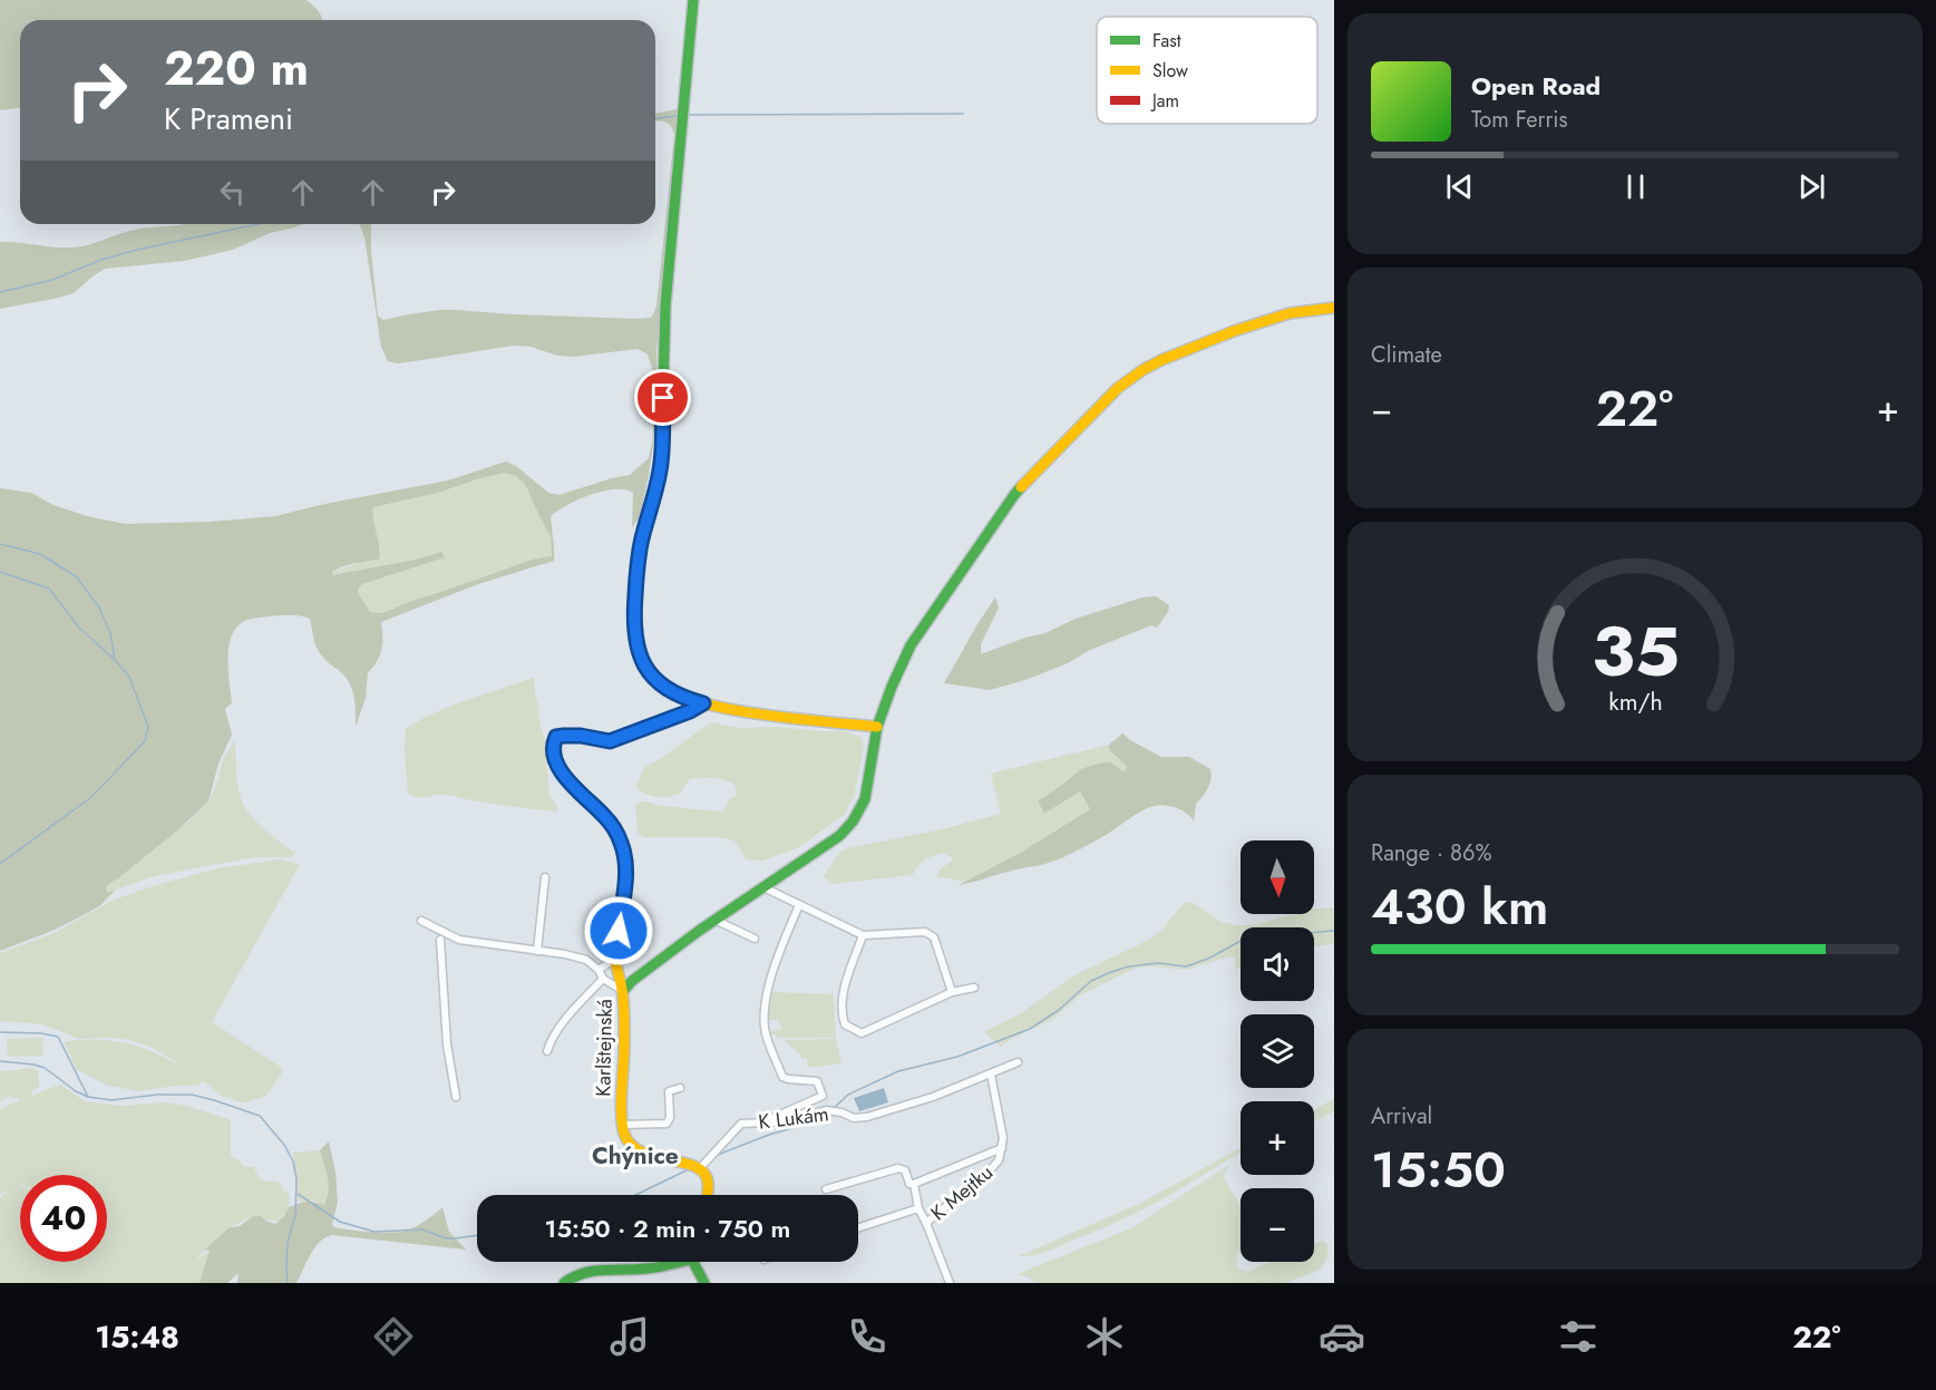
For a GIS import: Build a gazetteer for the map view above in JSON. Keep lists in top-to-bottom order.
{
  "streets": {
    "main road": ["Karlštejnská"],
    "street": ["K Lukám", "K Mejtku"]
  },
  "crossings": [
    ["Karlštejnská", "K Lukám"],
    ["K Lukám", "K Mejtku"]
  ],
  "districts": ["Chýnice"],
  "legend": ["Fast", "Slow", "Jam"],
  "north": "bottom",
  "page": {
    "turn": ["220 m", "K Prameni"],
    "song": ["Open Road", "Tom Ferris"],
    "tile": [
      "Climate",
      ["Range · 86%", "430 km"],
      ["Arrival", "15:50"]
    ],
    "heat": ["−", "22°", "+"],
    "map_buttons": ["+", "−"],
    "limit": "40",
    "trip": "15:50 · 2 min · 750 m",
    "tabs": ["15:48", "22°"],
    "gauge": ["35", "km/h"]
  }
}
